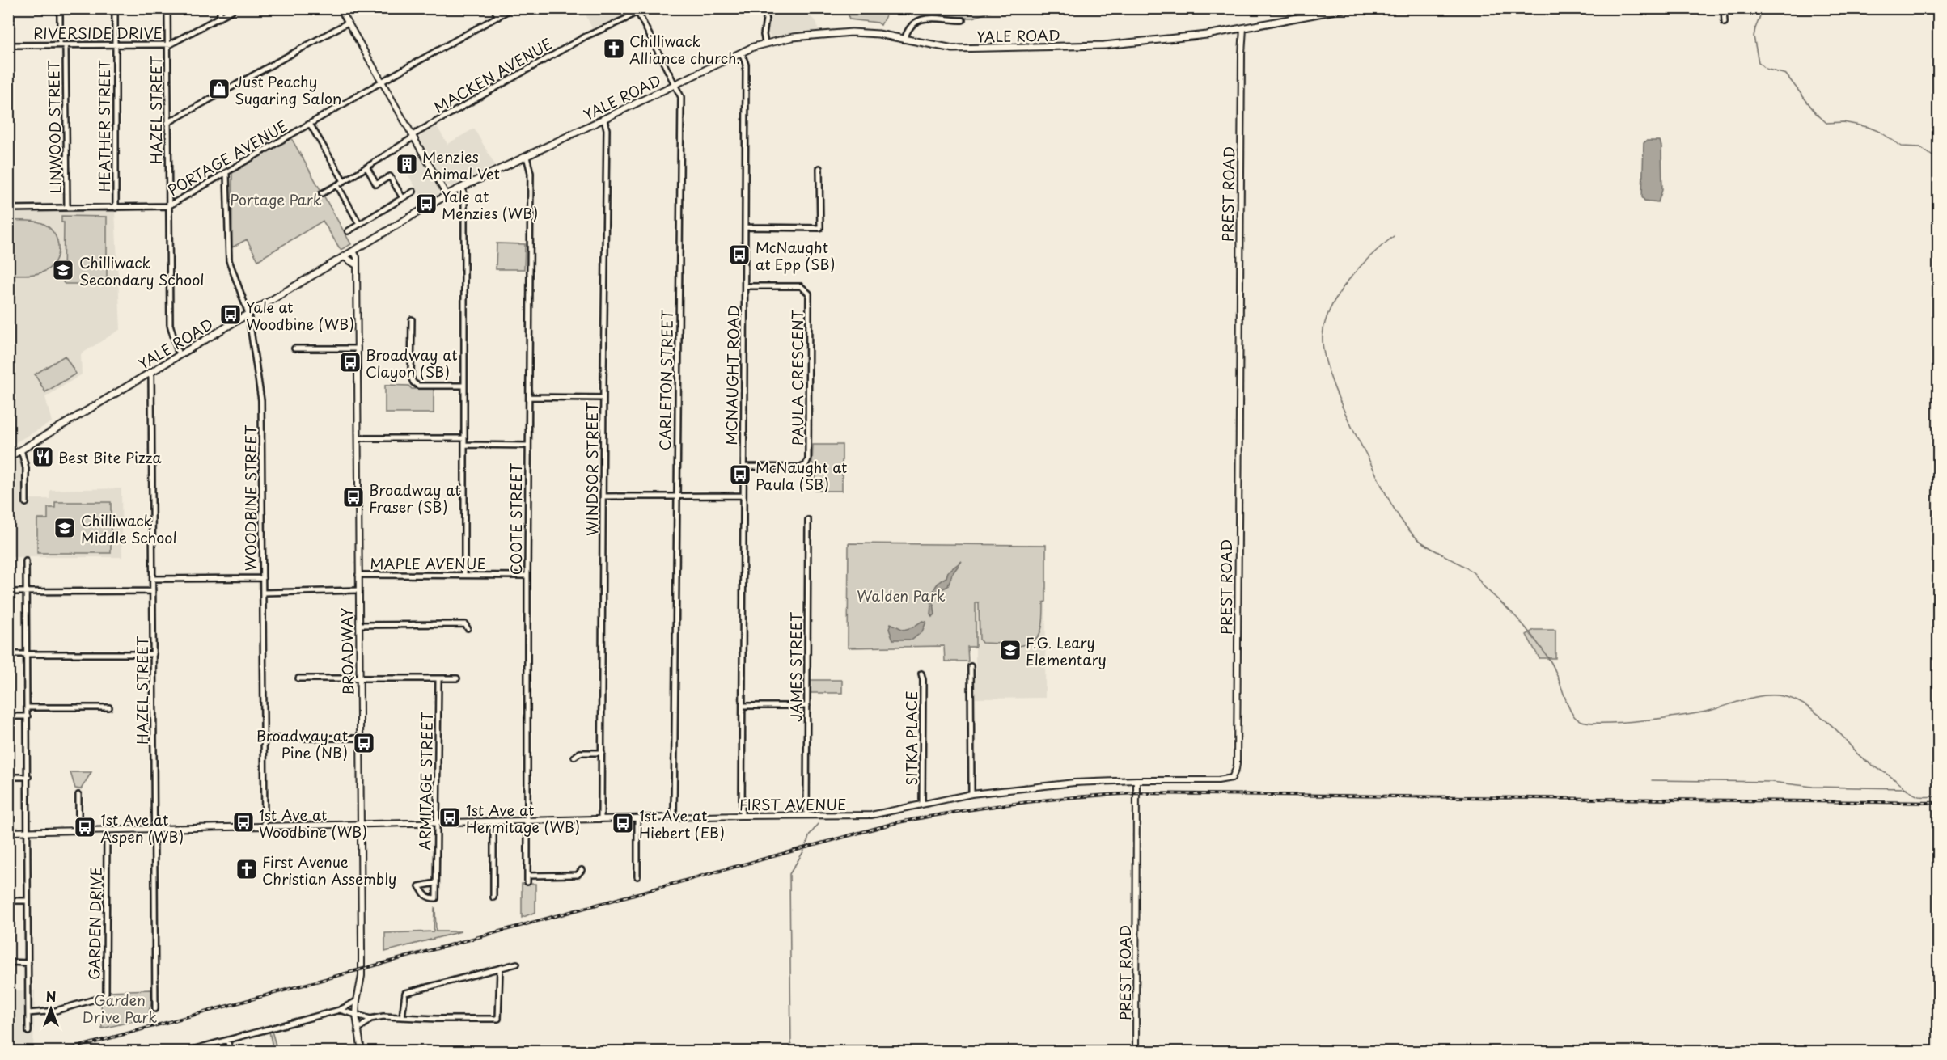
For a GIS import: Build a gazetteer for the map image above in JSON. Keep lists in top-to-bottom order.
{
  "streets": {
    "main road": ["YALE ROAD"],
    "street": [
      "RIVERSIDE DRIVE",
      "MACKEN AVENUE",
      "HAZEL STREET",
      "HEATHER STREET",
      "LINWOOD STREET",
      "PORTAGE AVENUE",
      "PREST ROAD",
      "MCNAUGHT ROAD",
      "PAULA CRESCENT",
      "CARLETON STREET",
      "WINDSOR STREET",
      "WOODBINE STREET",
      "COOTE STREET",
      "MAPLE AVENUE",
      "BROADWAY",
      "JAMES STREET",
      "SITKA PLACE",
      "ARMITAGE STREET",
      "FIRST AVENUE",
      "GARDEN DRIVE"
    ]
  },
  "crossings": [
    ["RIVERSIDE DRIVE", "HAZEL STREET"],
    ["RIVERSIDE DRIVE", "HEATHER STREET"],
    ["RIVERSIDE DRIVE", "LINWOOD STREET"],
    ["YALE ROAD", "HAZEL STREET"],
    ["YALE ROAD", "PREST ROAD"],
    ["YALE ROAD", "MCNAUGHT ROAD"],
    ["YALE ROAD", "CARLETON STREET"],
    ["YALE ROAD", "WINDSOR STREET"],
    ["YALE ROAD", "WOODBINE STREET"],
    ["YALE ROAD", "COOTE STREET"],
    ["YALE ROAD", "BROADWAY"],
    ["MACKEN AVENUE", "CARLETON STREET"],
    ["HAZEL STREET", "PORTAGE AVENUE"],
    ["HAZEL STREET", "FIRST AVENUE"],
    ["HEATHER STREET", "PORTAGE AVENUE"],
    ["LINWOOD STREET", "PORTAGE AVENUE"],
    ["PORTAGE AVENUE", "WOODBINE STREET"],
    ["PREST ROAD", "FIRST AVENUE"],
    ["MCNAUGHT ROAD", "PAULA CRESCENT"],
    ["MCNAUGHT ROAD", "FIRST AVENUE"],
    ["CARLETON STREET", "FIRST AVENUE"],
    ["WINDSOR STREET", "FIRST AVENUE"],
    ["WOODBINE STREET", "MAPLE AVENUE"],
    ["WOODBINE STREET", "FIRST AVENUE"],
    ["COOTE STREET", "MAPLE AVENUE"],
    ["COOTE STREET", "FIRST AVENUE"],
    ["MAPLE AVENUE", "BROADWAY"],
    ["BROADWAY", "FIRST AVENUE"],
    ["JAMES STREET", "FIRST AVENUE"],
    ["SITKA PLACE", "FIRST AVENUE"],
    ["ARMITAGE STREET", "FIRST AVENUE"],
    ["FIRST AVENUE", "GARDEN DRIVE"]
  ],
  "parks": ["Portage Park", "Walden Park", "Garden Drive Park"],
  "places": {
    "church": ["Chilliwack Alliance church.", "First Avenue Christian Assembly"],
    "shop": ["Just Peachy Sugaring Salon"],
    "building": ["Menzies Animal Vet"],
    "bus stop": [
      "Yale at Menzies (WB)",
      "McNaught at Epp (SB)",
      "Yale at Woodbine (WB)",
      "Broadway at Clayon (SB)",
      "McNaught at Paula (SB)",
      "Broadway at Fraser (SB)",
      "Broadway at Pine (NB)",
      "1st Ave at Hermitage (WB)",
      "1st Ave at Woodbine (WB)",
      "1st Ave at Hiebert (EB)",
      "1st Ave at Aspen (WB)"
    ],
    "school or university": ["Chilliwack Secondary School", "Chilliwack Middle School", "F.G. Leary Elementary"],
    "restaurant": ["Best Bite Pizza"]
  },
  "north": "top"
}
